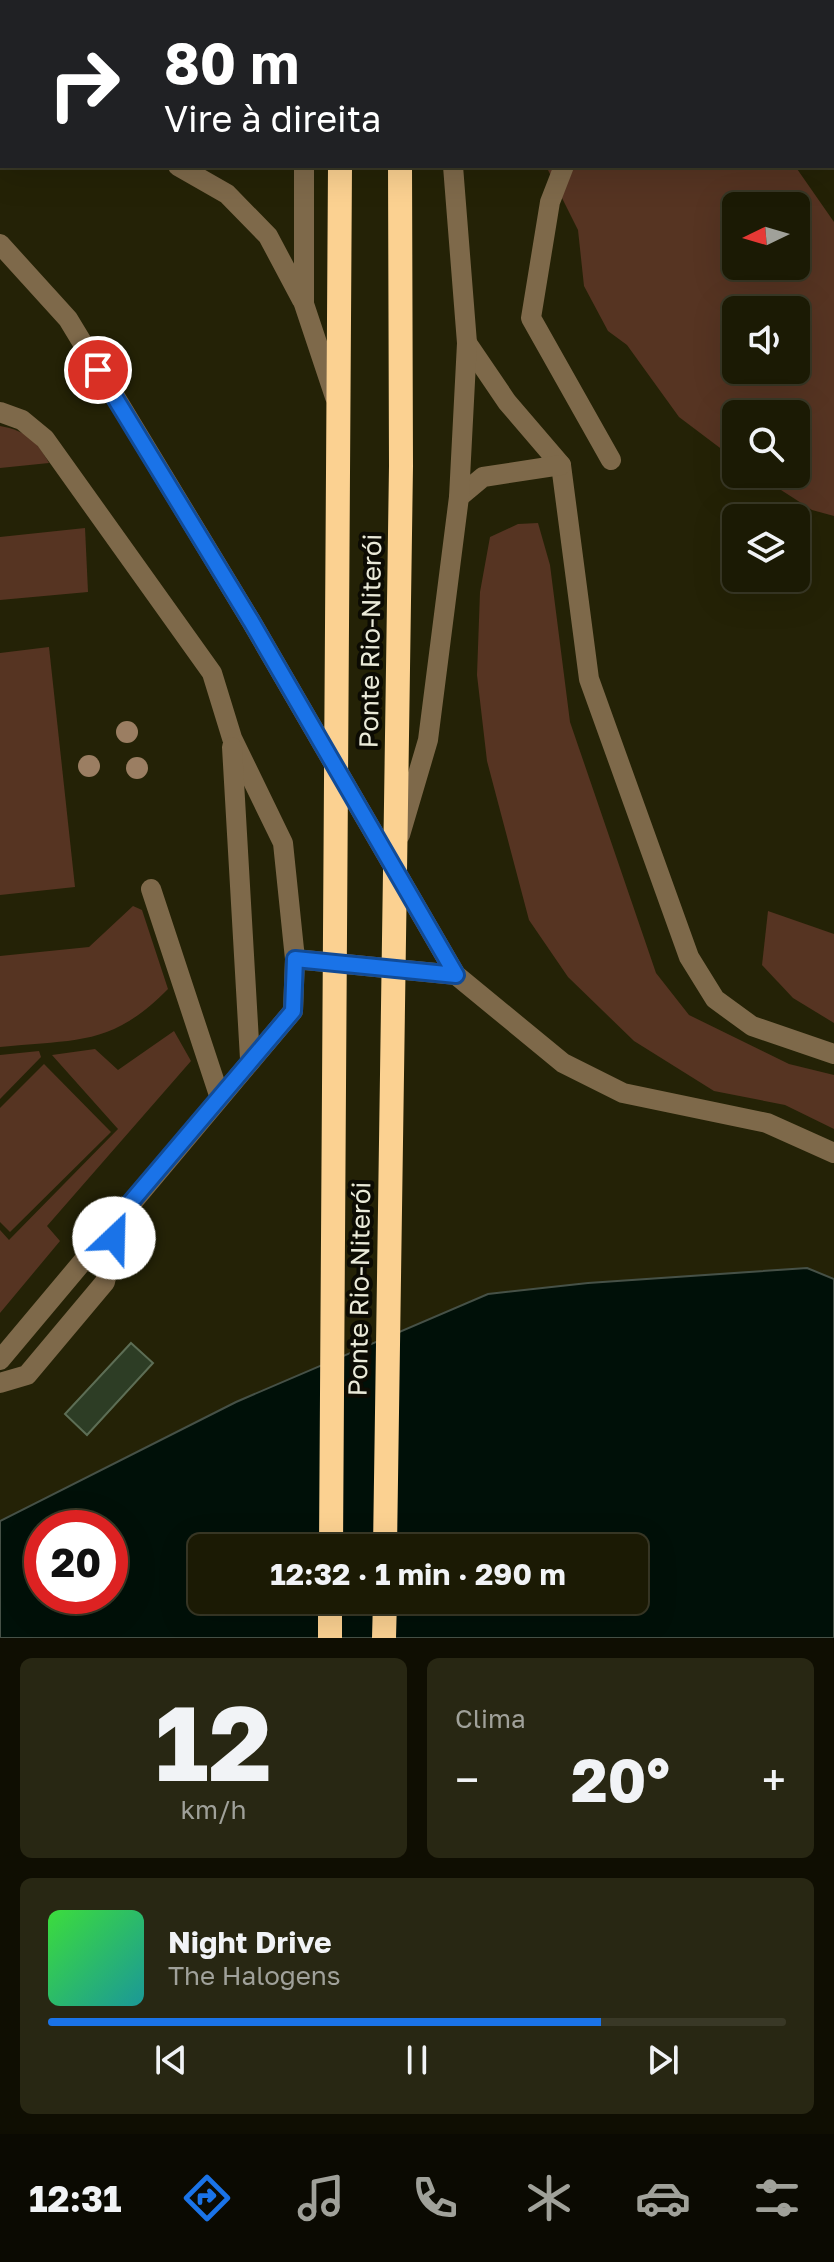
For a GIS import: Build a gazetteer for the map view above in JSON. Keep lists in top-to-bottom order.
{
  "streets": {
    "highway": ["Ponte Rio-Niterói"]
  },
  "north": "left",
  "page": {
    "turn": ["80 m", "Vire à direita"],
    "limit": "20",
    "trip": "12:32 · 1 min · 290 m",
    "tile": [
      ["12", "km/h"],
      "Clima"
    ],
    "heat": ["−", "20°", "+"],
    "song": ["Night Drive", "The Halogens"],
    "tabs": "12:31"
  }
}
